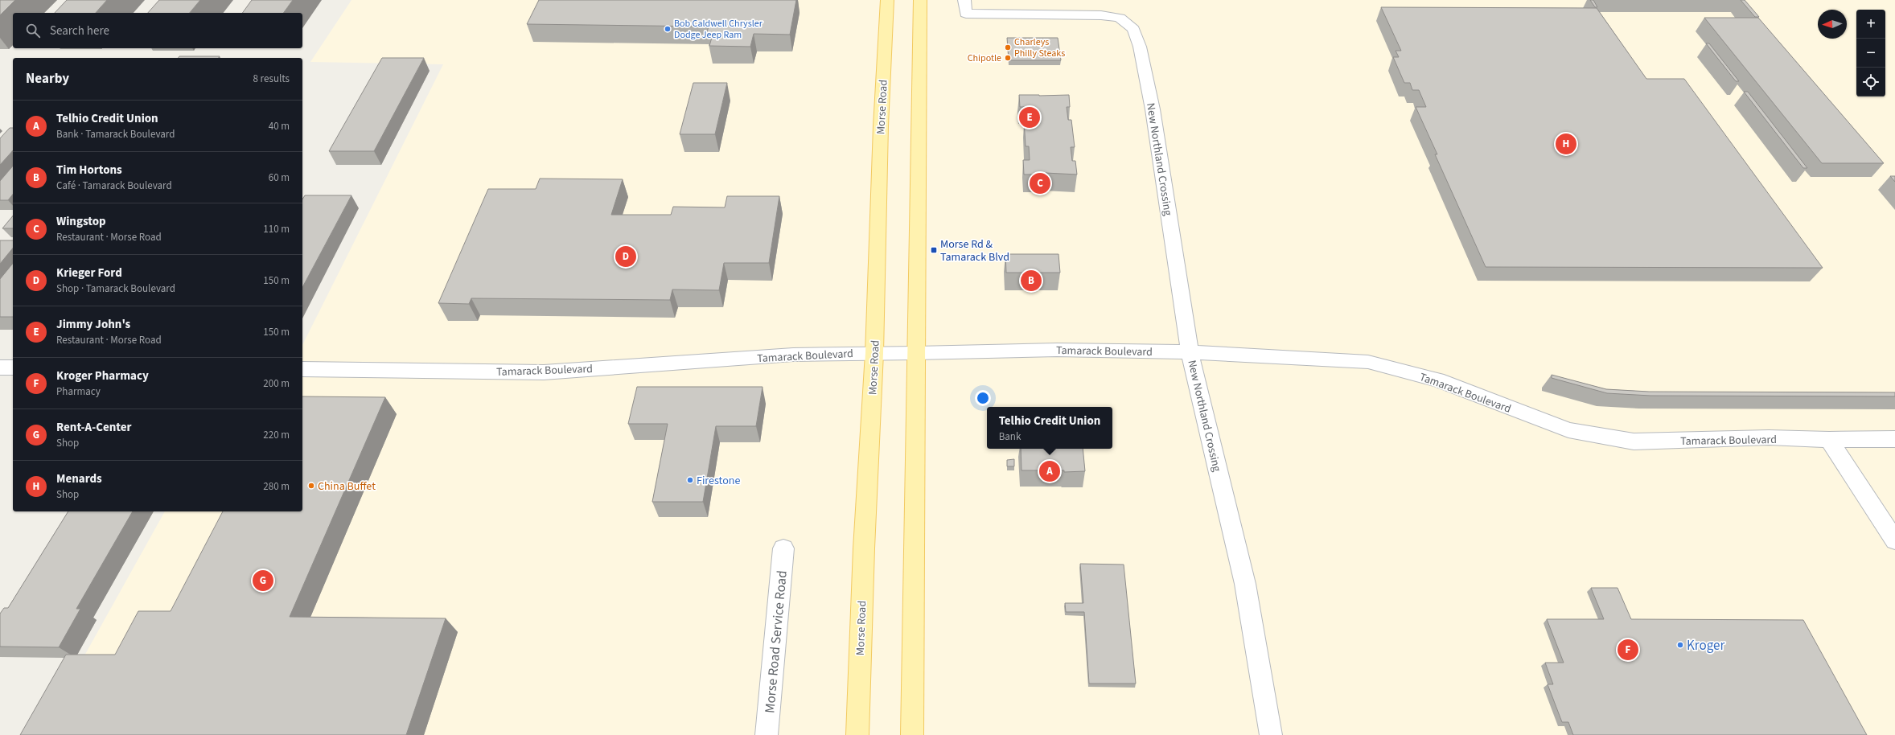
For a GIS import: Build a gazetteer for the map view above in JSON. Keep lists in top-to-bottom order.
{
  "streets": {
    "main road": ["Morse Road"],
    "street": ["New Northland Crossing", "Tamarack Boulevard", "Morse Road Service Road"]
  },
  "crossings": [
    ["Morse Road", "Tamarack Boulevard"],
    ["New Northland Crossing", "Tamarack Boulevard"]
  ],
  "places": {
    "other": [
      "Bob Caldwell Chrysler Dodge Jeep Ram",
      "Charleys Philly Steaks",
      "Chipotle",
      "Firestone",
      "China Buffet",
      "Kroger"
    ],
    "transit": ["Morse Rd & Tamarack Blvd"]
  },
  "north": "left",
  "page": {
    "map_buttons": ["+", "−"],
    "search": "Search here",
    "heading": ["Nearby", "8 results"],
    "list": [
      {
        "mark": "A",
        "name": "Telhio Credit Union",
        "note": "Bank · Tamarack Boulevard",
        "value": "40 m"
      },
      {
        "mark": "B",
        "name": "Tim Hortons",
        "note": "Café · Tamarack Boulevard",
        "value": "60 m"
      },
      {
        "mark": "C",
        "name": "Wingstop",
        "note": "Restaurant · Morse Road",
        "value": "110 m"
      },
      {
        "mark": "D",
        "name": "Krieger Ford",
        "note": "Shop · Tamarack Boulevard",
        "value": "150 m"
      },
      {
        "mark": "E",
        "name": "Jimmy John's",
        "note": "Restaurant · Morse Road",
        "value": "150 m"
      },
      {
        "mark": "F",
        "name": "Kroger Pharmacy",
        "note": "Pharmacy",
        "value": "200 m"
      },
      {
        "mark": "G",
        "name": "Rent-A-Center",
        "note": "Shop",
        "value": "220 m"
      },
      {
        "mark": "H",
        "name": "Menards",
        "note": "Shop",
        "value": "280 m"
      }
    ],
    "pins": [
      "E",
      "H",
      "C",
      "D",
      "B",
      "A",
      "G",
      "F"
    ],
    "popup": ["Telhio Credit Union", "Bank"]
  }
}
